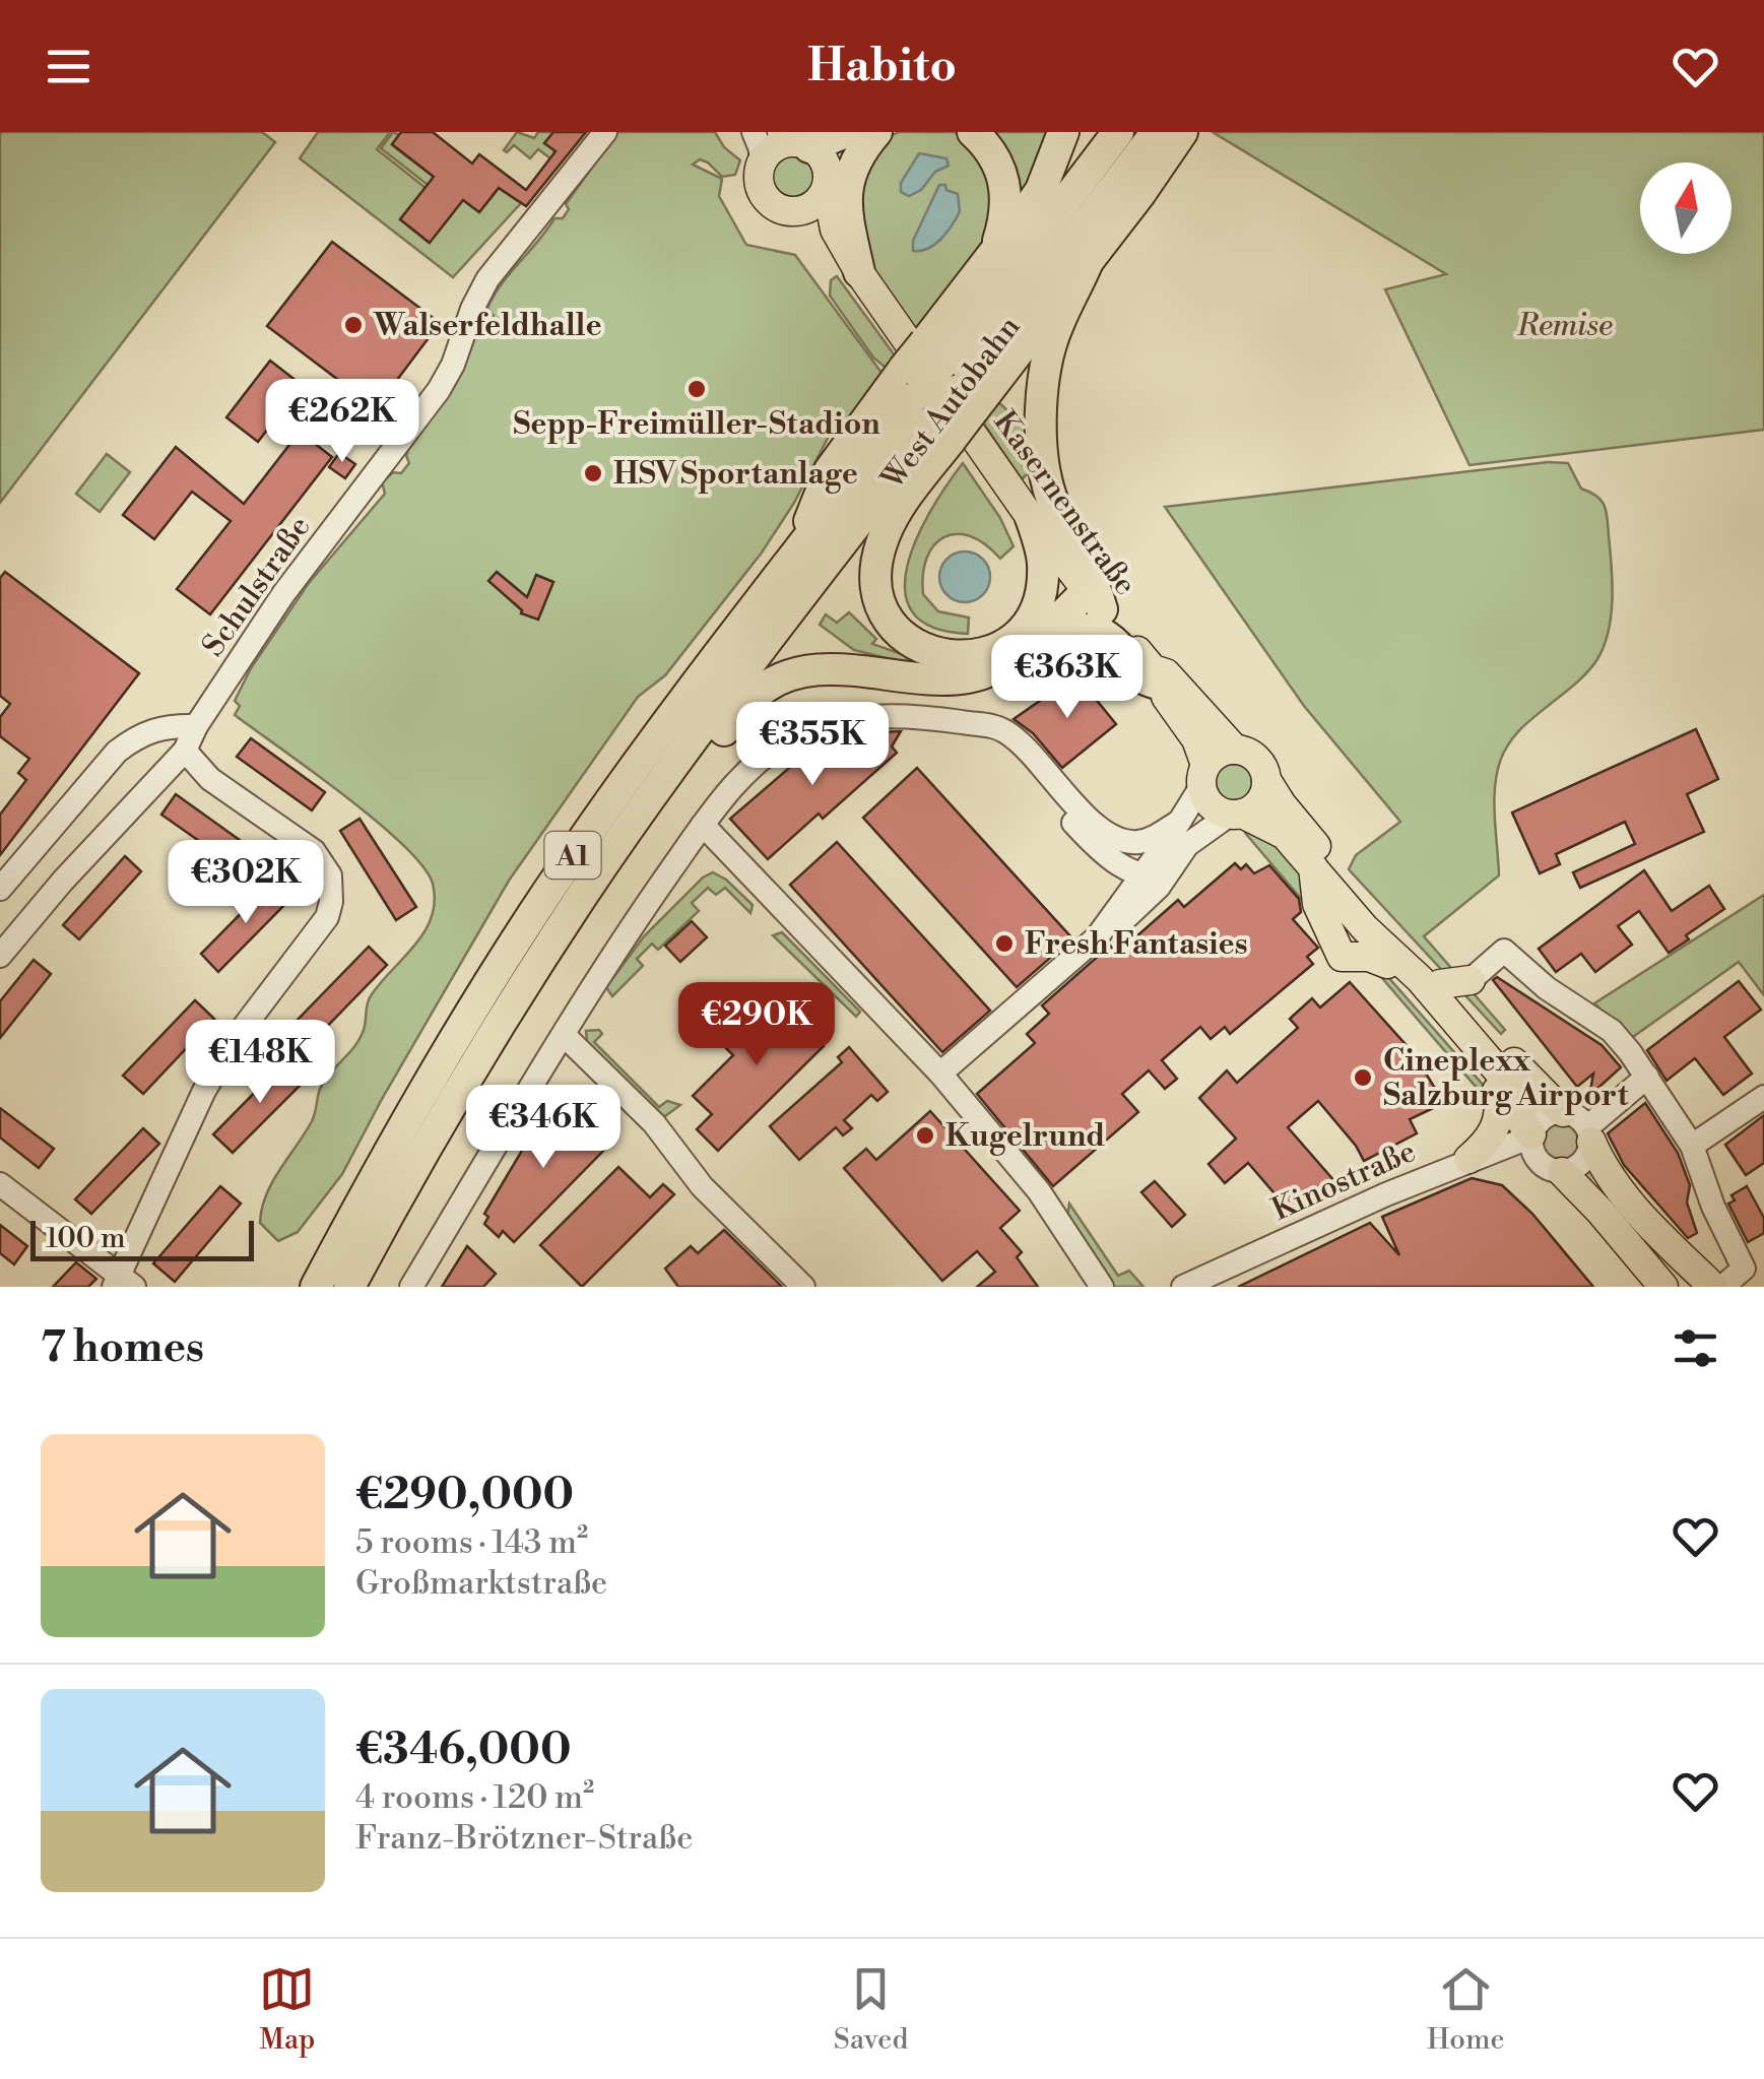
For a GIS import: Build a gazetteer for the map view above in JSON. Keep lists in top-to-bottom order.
{
  "streets": {
    "highway": ["West Autobahn", "A1"],
    "main road": ["Kasernenstraße"],
    "street": ["Schulstraße", "Kinostraße"]
  },
  "crossings": [
    ["West Autobahn", "A1"]
  ],
  "parks": ["Remise"],
  "places": [
    "Walserfeldhalle",
    "Sepp-Freimüller-Stadion",
    "HSV Sportanlage",
    "Fresh Fantasies",
    "Cineplexx Salzburg Airport",
    "Kugelrund"
  ],
  "scale_bar": "100 m",
  "north": "top",
  "page": {
    "header": "Habito",
    "price": [
      "€262K",
      "€363K",
      "€355K",
      "€302K",
      "€290K",
      "€148K",
      "€346K"
    ],
    "scale": "100 m",
    "heading": "7 homes",
    "list": [
      {
        "name": "€290,000",
        "note": "5 rooms · 143 m² · Großmarktstraße"
      },
      {
        "name": "€346,000",
        "note": "4 rooms · 120 m² · Franz-Brötzner-Straße"
      }
    ],
    "tabs": ["Map", "Saved", "Home"]
  }
}
